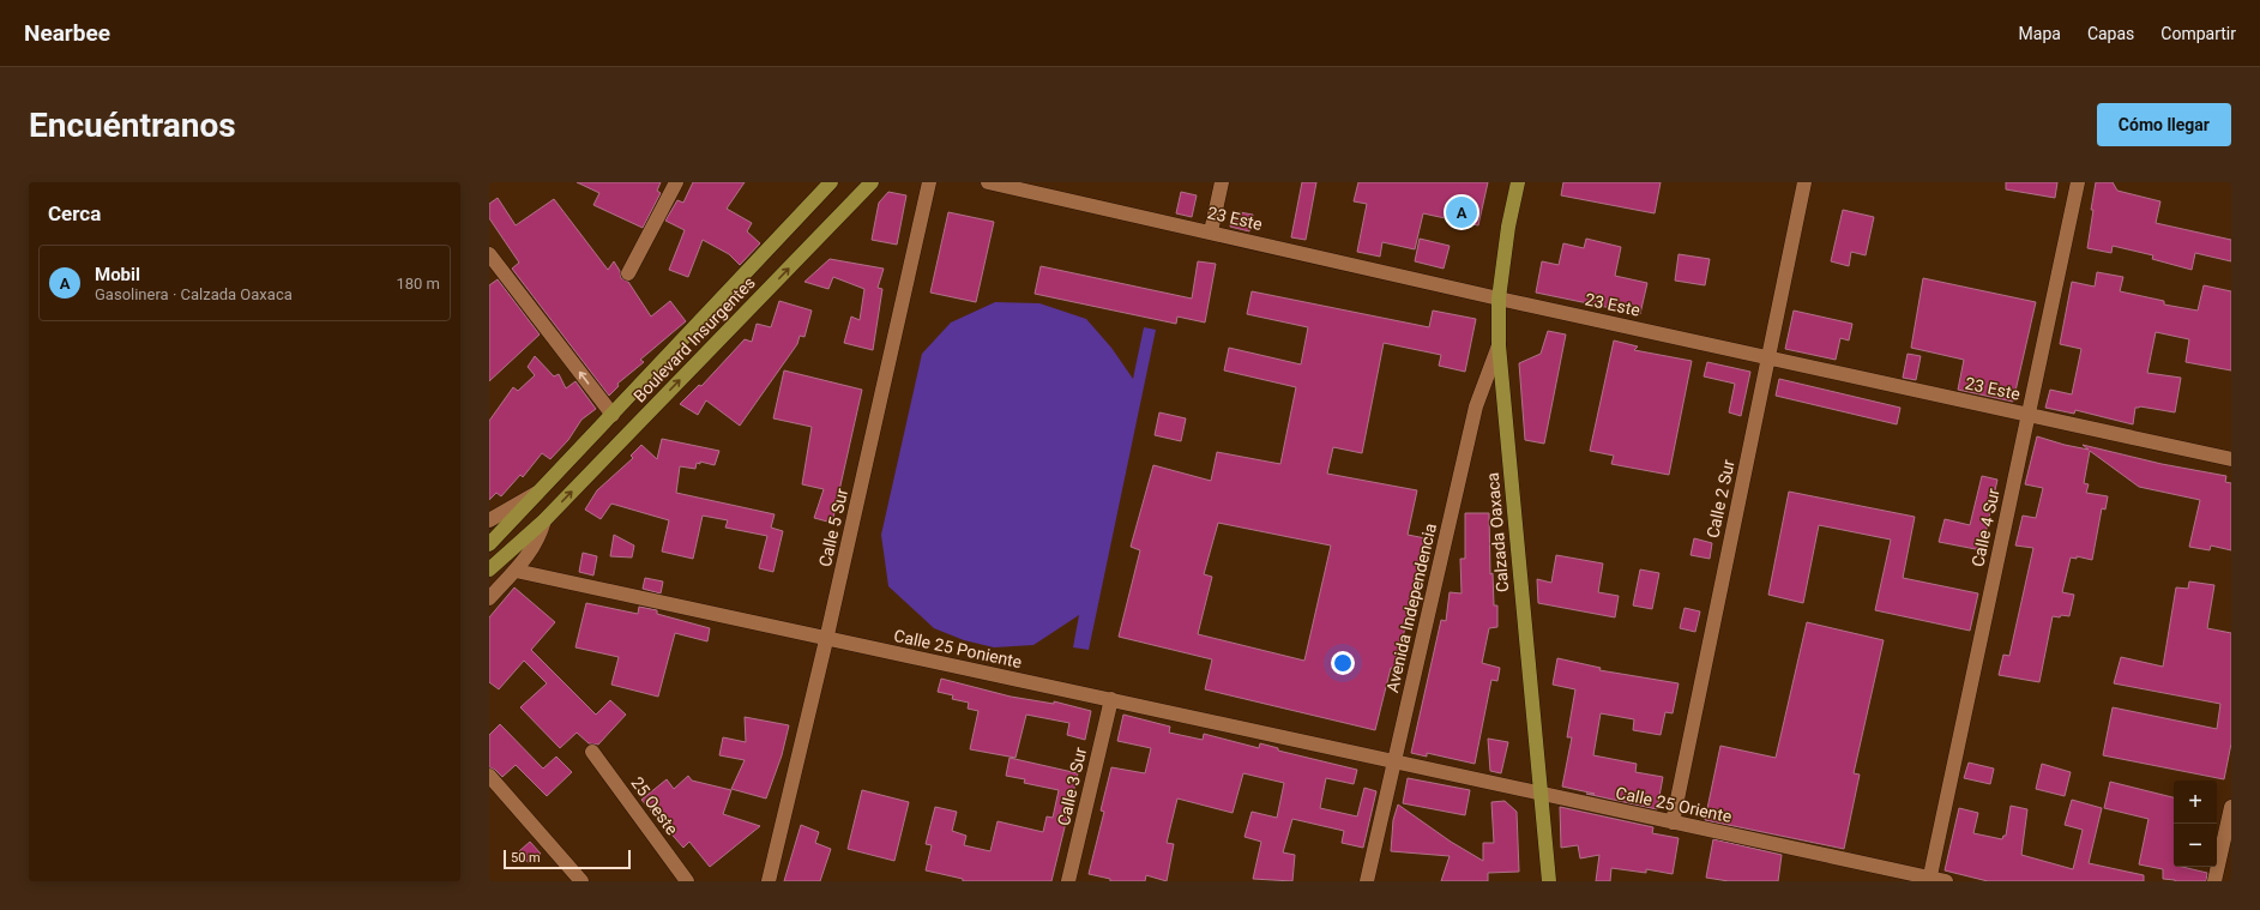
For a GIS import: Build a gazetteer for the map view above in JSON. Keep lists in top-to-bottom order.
{
  "streets": {
    "main road": ["Boulevard Insurgentes", "Calzada Oaxaca"],
    "street": [
      "23 Este",
      "Calle 2 Sur",
      "Calle 5 Sur",
      "Calle 4 Sur",
      "Avenida Independencia",
      "Calle 25 Poniente",
      "Calle 3 Sur",
      "Calle 25 Oriente",
      "25 Oeste"
    ]
  },
  "crossings": [
    ["23 Este", "Calle 2 Sur"],
    ["23 Este", "Calle 4 Sur"],
    ["23 Este", "Calzada Oaxaca"],
    ["Boulevard Insurgentes", "Calle 25 Poniente"],
    ["Calle 2 Sur", "Calle 25 Oriente"],
    ["Calle 5 Sur", "Calle 25 Poniente"],
    ["Calle 4 Sur", "Calle 25 Oriente"],
    ["Calzada Oaxaca", "Avenida Independencia"],
    ["Calzada Oaxaca", "Calle 25 Oriente"],
    ["Avenida Independencia", "Calle 25 Poniente"],
    ["Avenida Independencia", "Calle 25 Oriente"],
    ["Calle 25 Poniente", "Calle 3 Sur"],
    ["Calle 25 Poniente", "Calle 25 Oriente"]
  ],
  "scale_bar": "50 m",
  "page": {
    "header": "Nearbee",
    "nav": ["Mapa", "Capas", "Compartir"],
    "buttons": "Cómo llegar",
    "title": "Encuéntranos",
    "heading": "Cerca",
    "pins": "A",
    "list": [
      {
        "mark": "A",
        "name": "Mobil",
        "note": "Gasolinera · Calzada Oaxaca",
        "value": "180 m"
      }
    ],
    "map_buttons": ["+", "−"],
    "scale": "50 m"
  }
}
